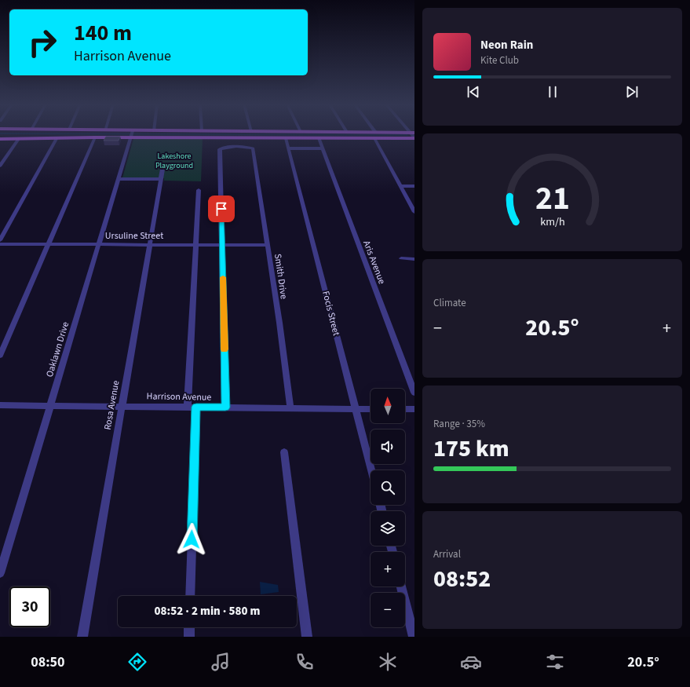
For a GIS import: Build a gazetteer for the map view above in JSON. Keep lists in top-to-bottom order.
{
  "streets": {
    "street": [
      "Ursuline Street",
      "Aris Avenue",
      "Smith Drive",
      "Focis Street",
      "Oaklawn Drive",
      "Harrison Avenue",
      "Rosa Avenue"
    ]
  },
  "crossings": [
    ["Ursuline Street", "Smith Drive"],
    ["Ursuline Street", "Oaklawn Drive"],
    ["Ursuline Street", "Rosa Avenue"],
    ["Smith Drive", "Harrison Avenue"],
    ["Focis Street", "Harrison Avenue"],
    ["Oaklawn Drive", "Harrison Avenue"],
    ["Harrison Avenue", "Rosa Avenue"]
  ],
  "parks": ["Lakeshore Playground"],
  "north": "top",
  "page": {
    "turn": ["140 m", "Harrison Avenue"],
    "song": ["Neon Rain", "Kite Club"],
    "tile": [
      "Climate",
      ["Range · 35%", "175 km"],
      ["Arrival", "08:52"]
    ],
    "heat": ["−", "20.5°", "+"],
    "map_buttons": ["+", "−"],
    "limit": "30",
    "trip": "08:52 · 2 min · 580 m",
    "tabs": ["08:50", "20.5°"],
    "gauge": ["21", "km/h"]
  }
}
